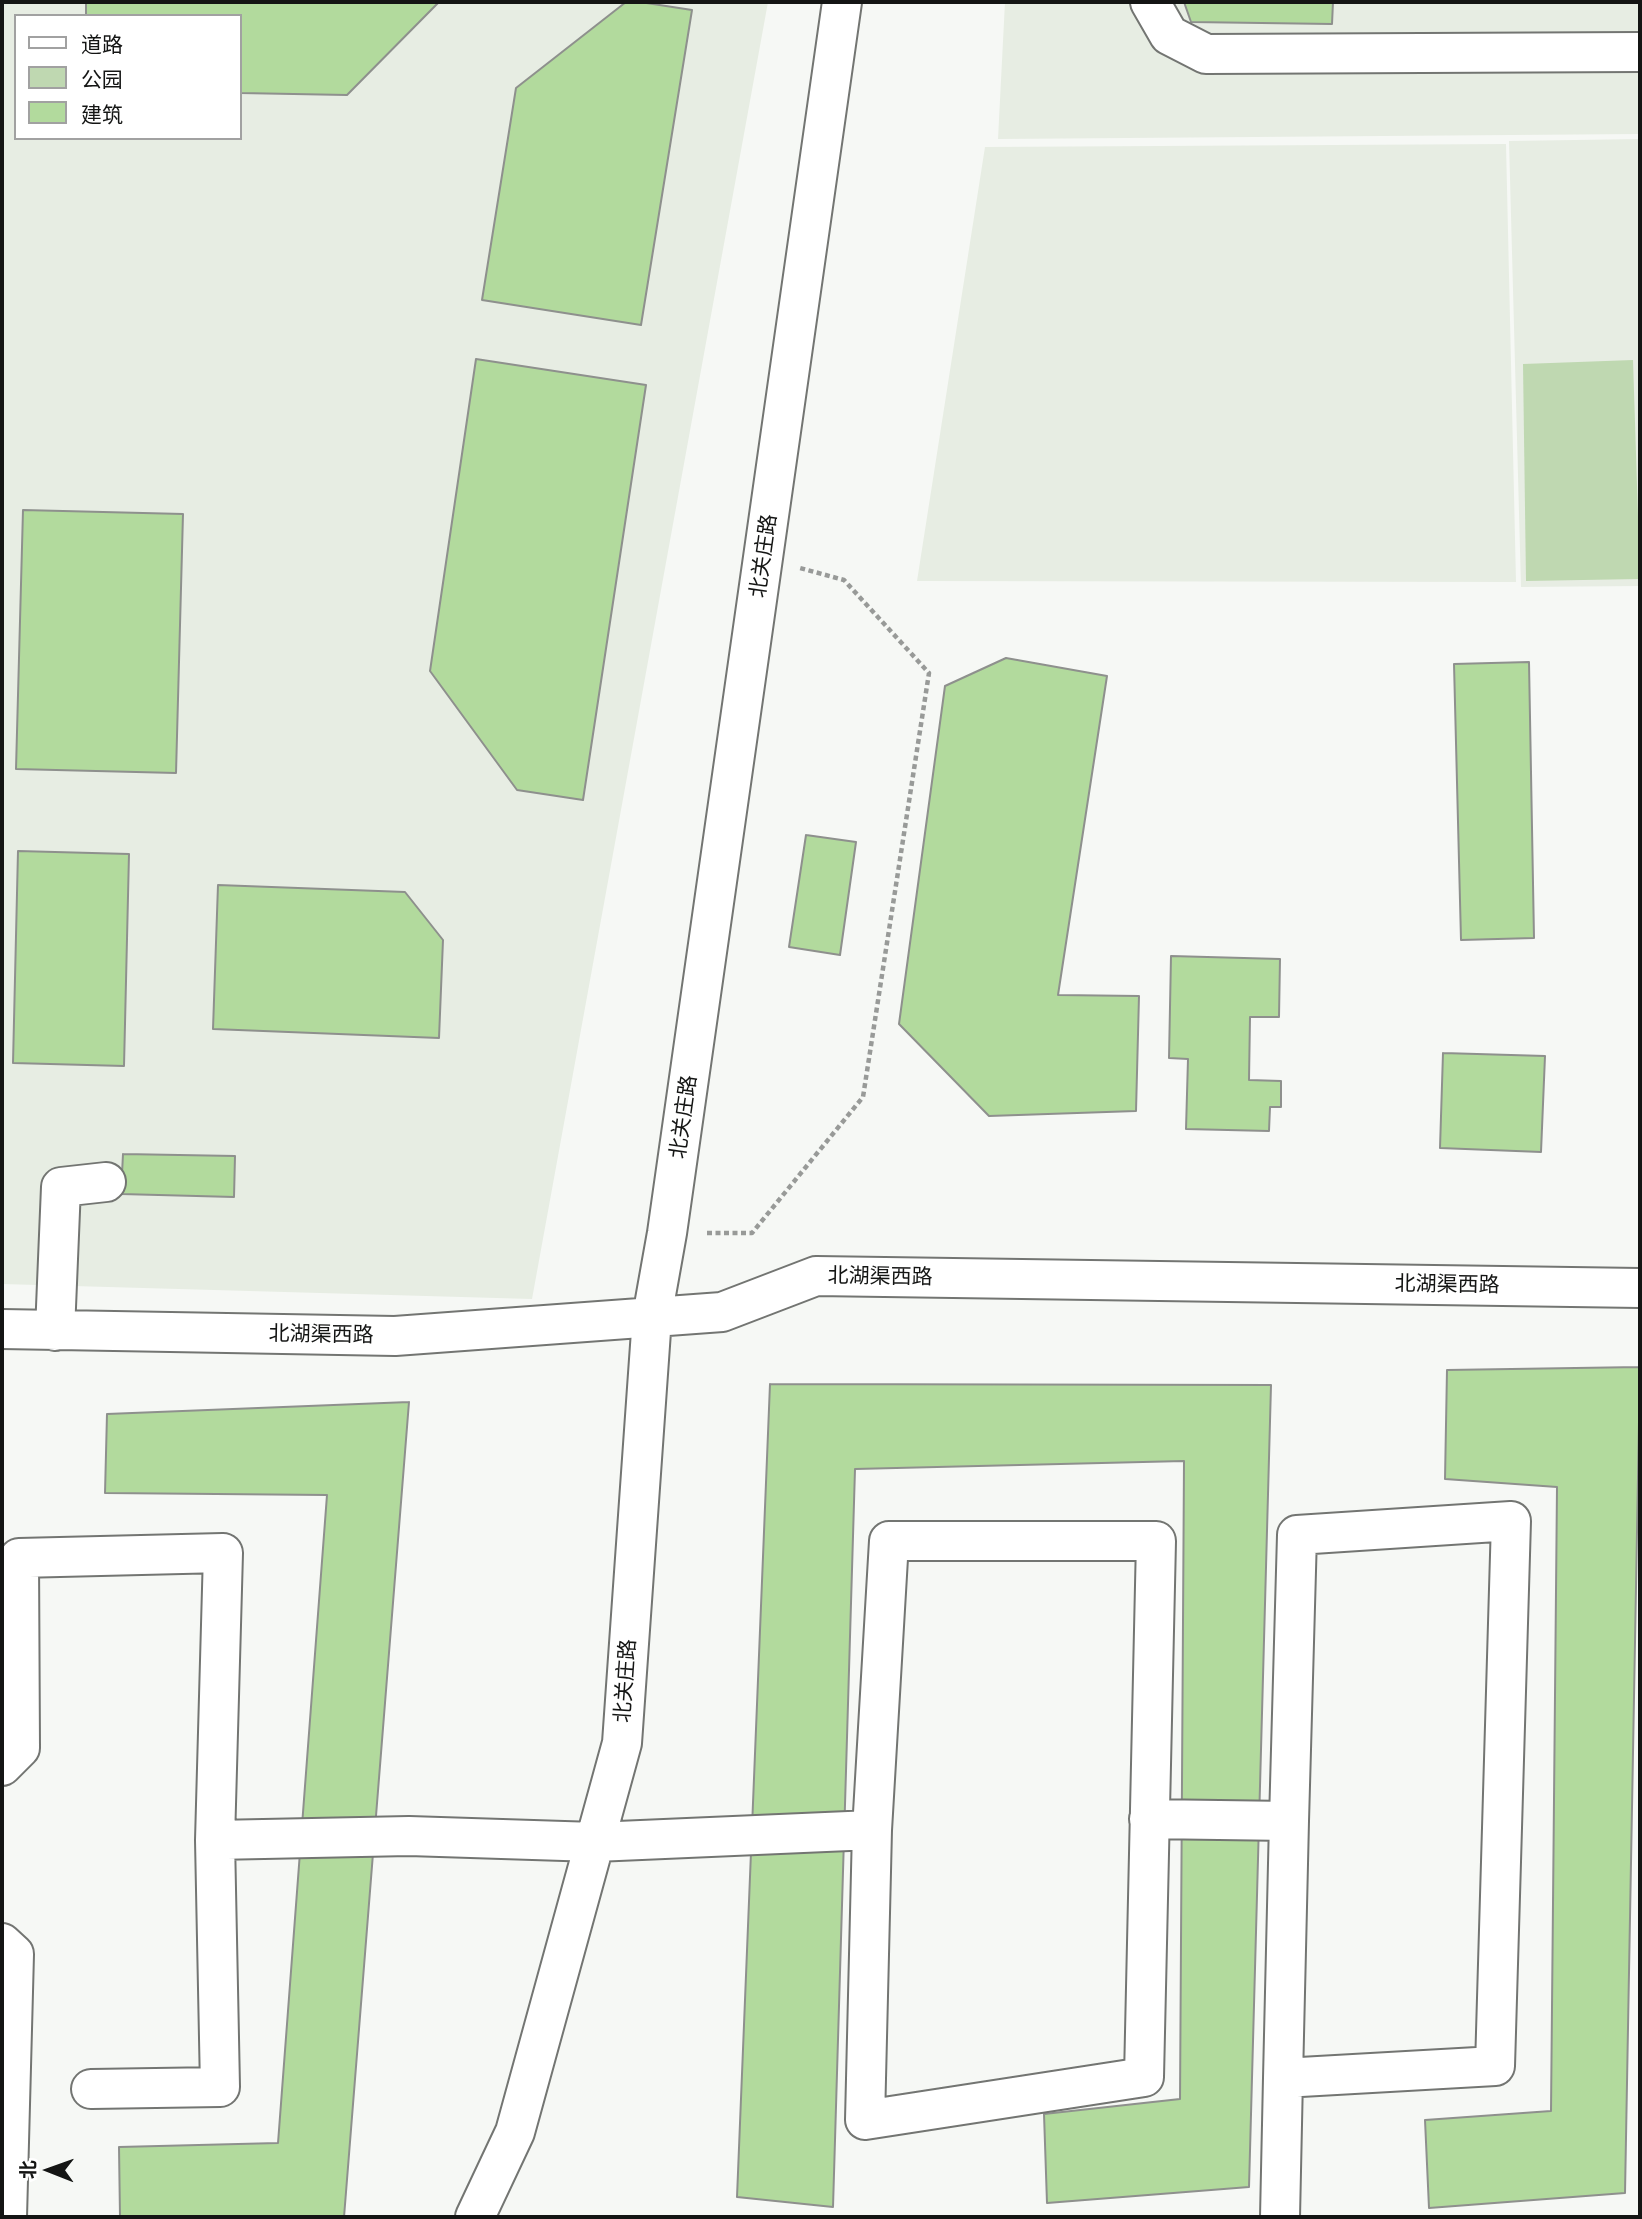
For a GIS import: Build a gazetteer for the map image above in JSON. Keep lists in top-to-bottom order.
{
  "streets": {
    "street": ["北关庄路", "北湖渠西路"]
  },
  "crossings": [
    ["北关庄路", "北湖渠西路"]
  ],
  "legend": ["道路", "公园", "建筑"],
  "north": "left"
}
